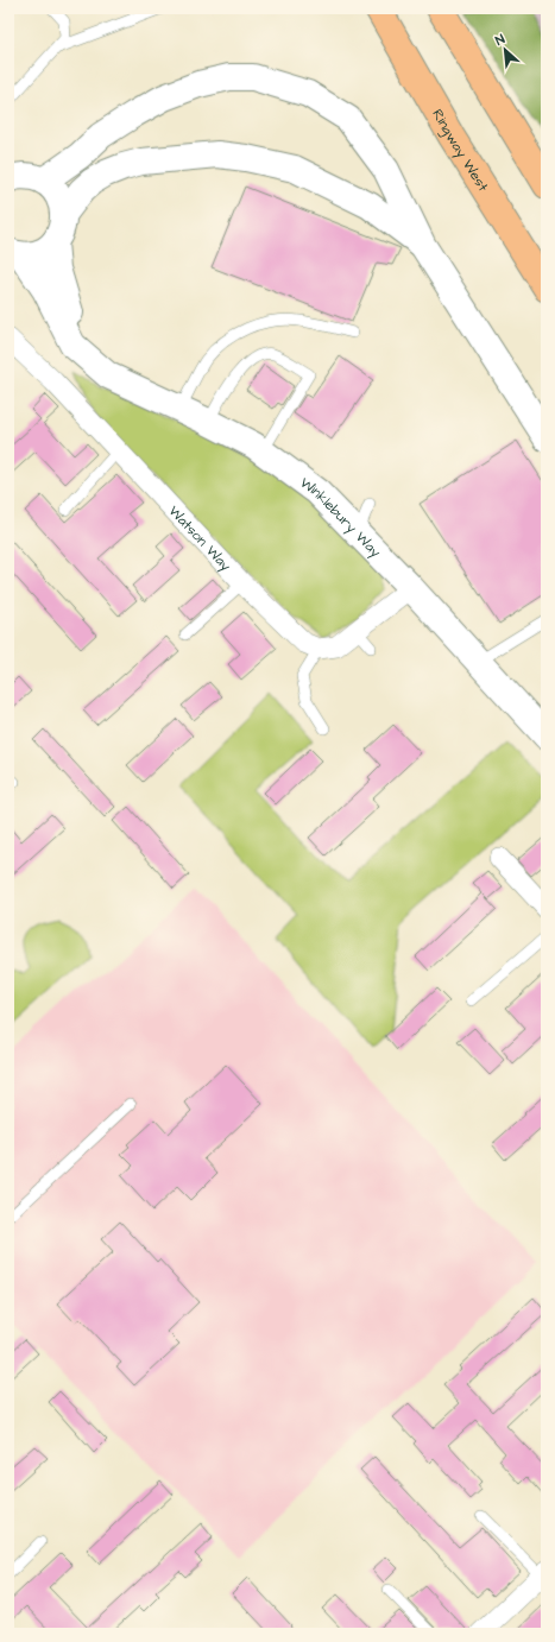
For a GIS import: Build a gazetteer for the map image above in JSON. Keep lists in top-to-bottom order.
{
  "streets": {
    "main road": ["Ringway West"],
    "street": ["Winklebury Way", "Watson Way"]
  },
  "north": "top left"
}
